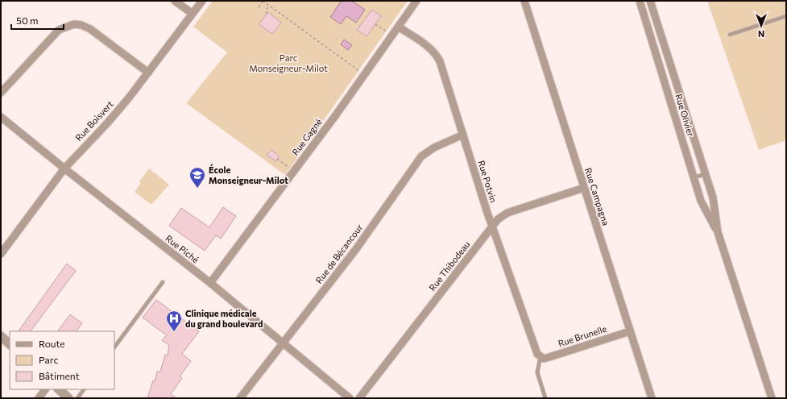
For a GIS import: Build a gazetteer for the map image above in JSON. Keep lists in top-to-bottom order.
{
  "streets": {
    "street": [
      "Rue Olivier",
      "Rue Boisvert",
      "Rue Gagné",
      "Rue Potvin",
      "Rue Campagna",
      "Rue Piché",
      "Rue de Bécancour",
      "Rue Thibodeau",
      "Rue Brunelle"
    ]
  },
  "crossings": [
    ["Rue Boisvert", "Rue Piché"],
    ["Rue Gagné", "Rue Potvin"],
    ["Rue Gagné", "Rue Piché"],
    ["Rue Potvin", "Rue de Bécancour"],
    ["Rue Potvin", "Rue Thibodeau"],
    ["Rue Potvin", "Rue Brunelle"],
    ["Rue Campagna", "Rue Thibodeau"],
    ["Rue Campagna", "Rue Brunelle"],
    ["Rue Piché", "Rue de Bécancour"]
  ],
  "parks": ["Parc Monseigneur-Milot"],
  "places": {
    "school or university": ["École Monseigneur-Milot"],
    "hospital": ["Clinique médicale du grand boulevard"]
  },
  "legend": ["Route", "Parc", "Bâtiment"],
  "scale_bar": "50 m",
  "north": "bottom"
}
